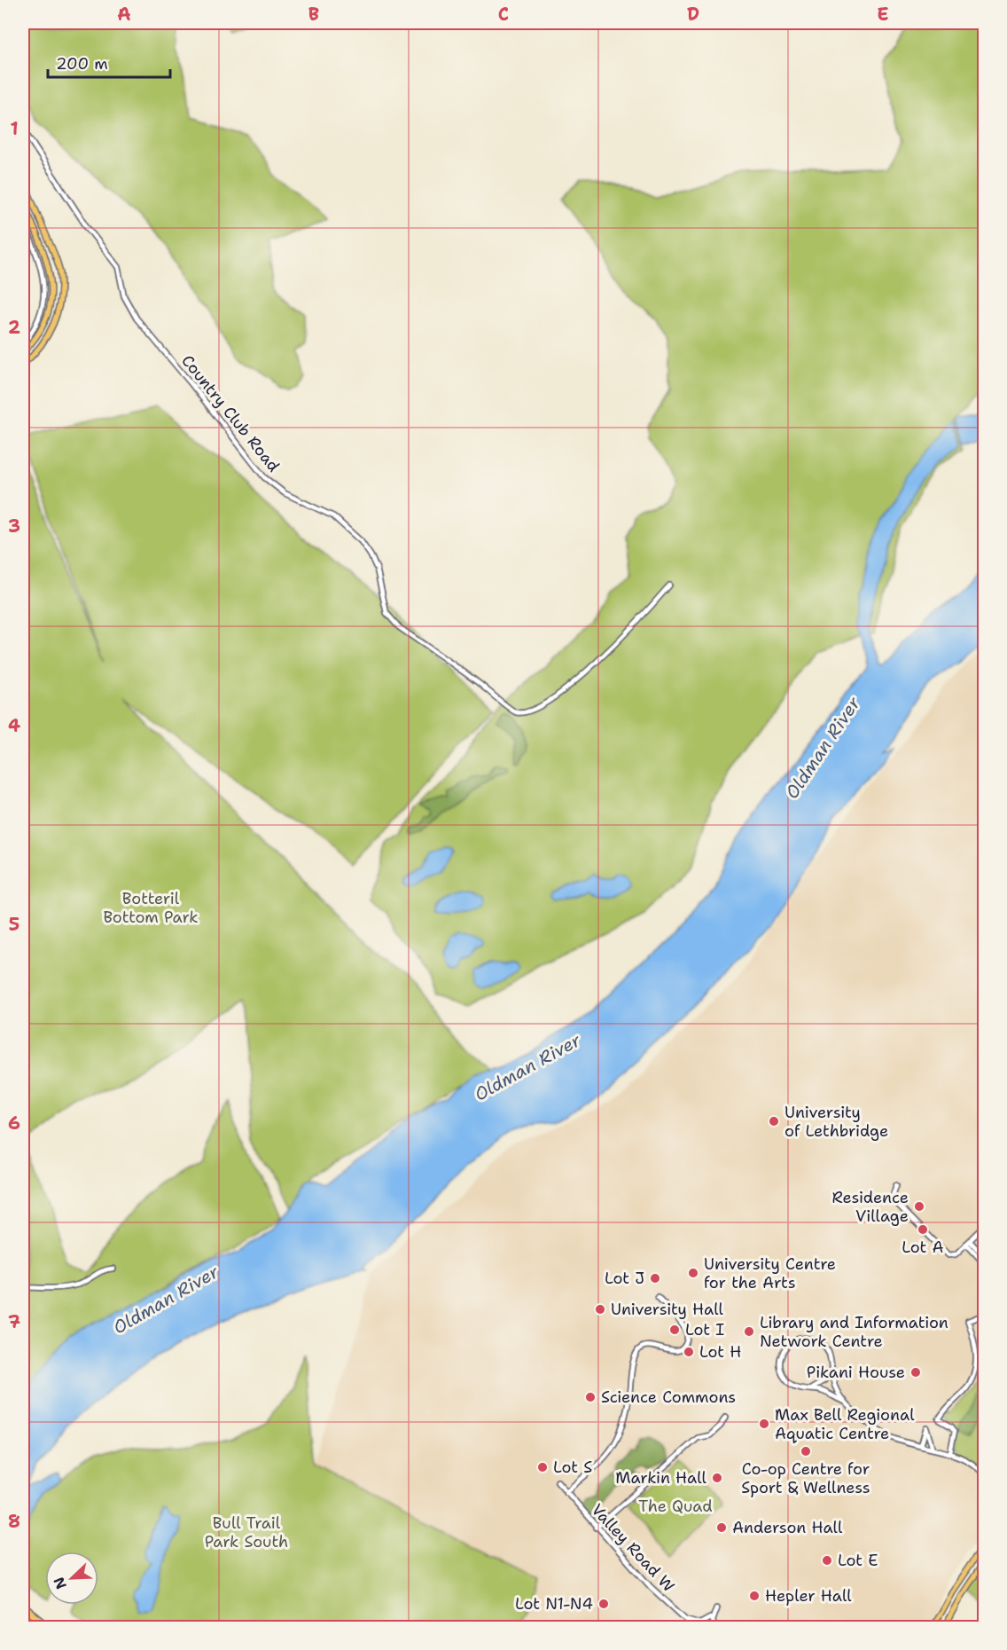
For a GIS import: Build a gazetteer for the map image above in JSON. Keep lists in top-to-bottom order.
{
  "streets": {
    "street": ["Country Club Road", "Valley Road W"]
  },
  "water": ["Oldman River"],
  "parks": ["Botteril Bottom Park", "The Quad", "Bull Trail Park South"],
  "places": [
    "University of Lethbridge",
    "Residence Village",
    "Lot A",
    "University Centre for the Arts",
    "Lot J",
    "University Hall",
    "Lot I",
    "Library and Information Network Centre",
    "Lot H",
    "Pikani House",
    "Science Commons",
    "Max Bell Regional Aquatic Centre",
    "Co-op Centre for Sport & Wellness",
    "Lot S",
    "Markin Hall",
    "Anderson Hall",
    "Lot E",
    "Hepler Hall",
    "Lot N1-N4"
  ],
  "scale_bar": "200 m",
  "north": "bottom left",
  "grid": {
    "columns": [
      "A",
      "B",
      "C",
      "D",
      "E"
    ],
    "rows": [
      "1",
      "2",
      "3",
      "4",
      "5",
      "6",
      "7",
      "8"
    ]
  }
}
